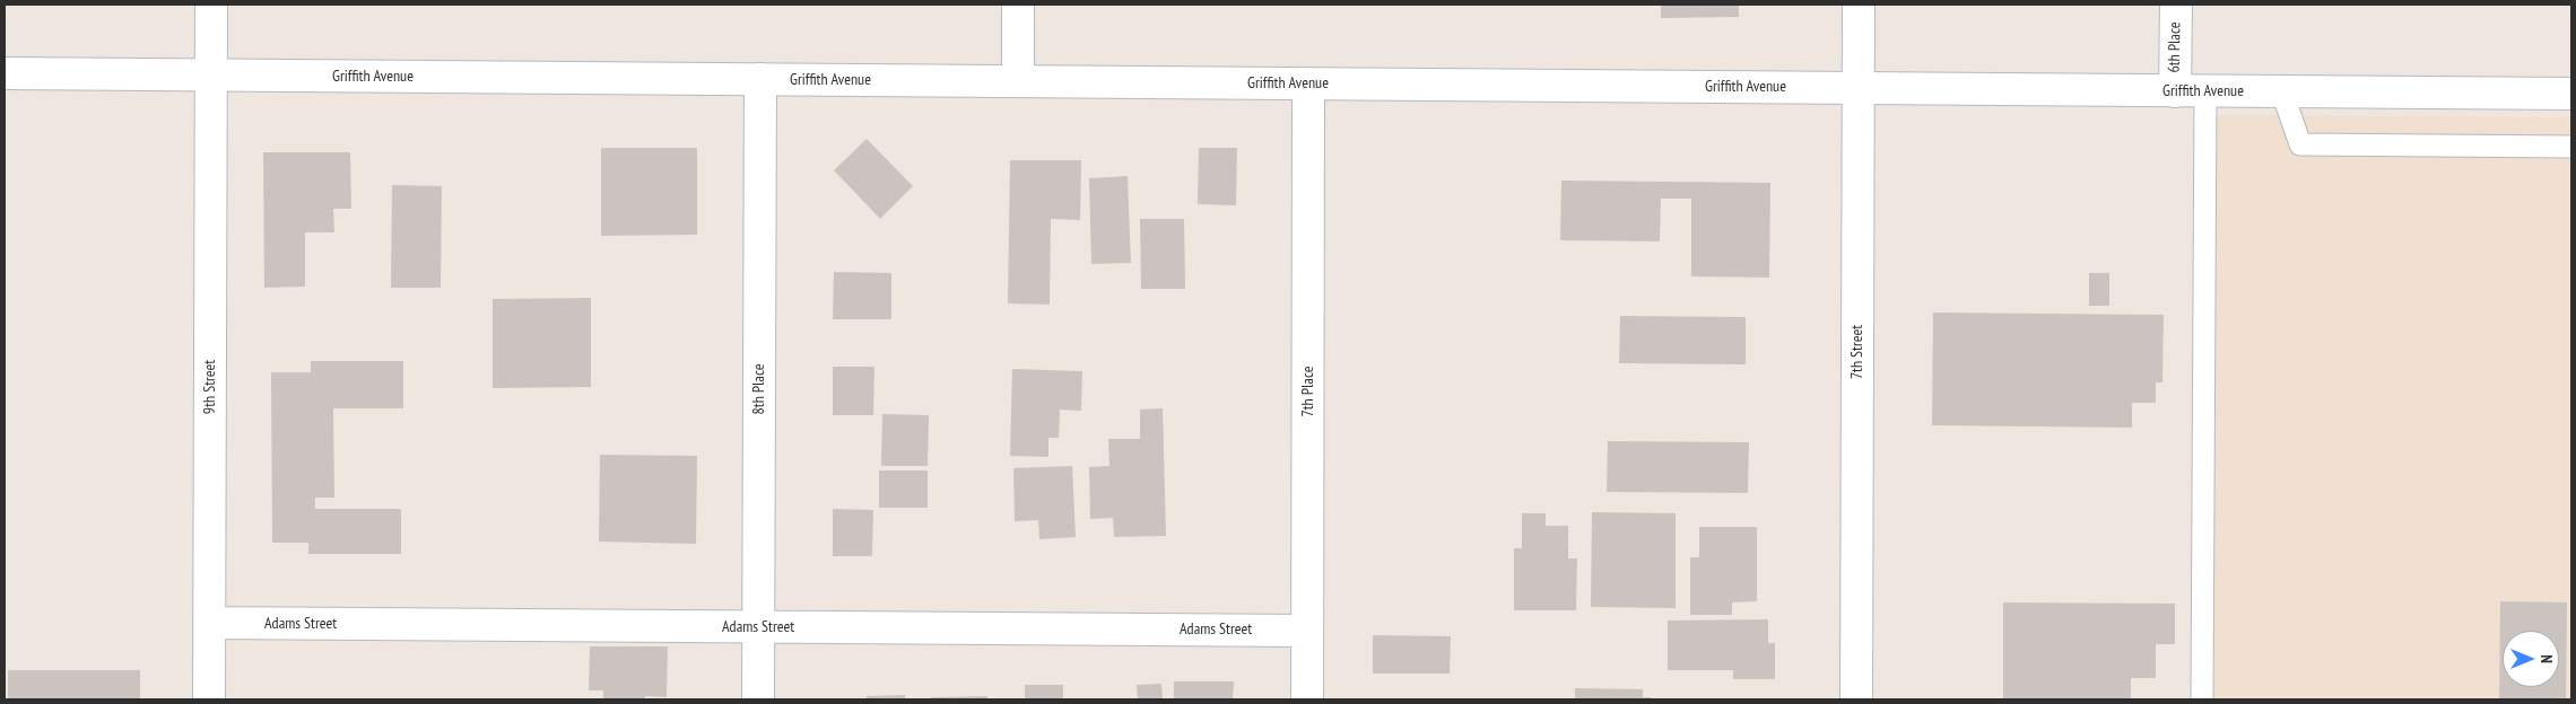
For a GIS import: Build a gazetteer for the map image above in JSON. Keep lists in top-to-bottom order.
{
  "streets": {
    "street": [
      "6th Place",
      "Griffith Avenue",
      "7th Street",
      "9th Street",
      "8th Place",
      "7th Place",
      "Adams Street"
    ]
  },
  "crossings": [
    ["6th Place", "Griffith Avenue"],
    ["Griffith Avenue", "7th Street"],
    ["Griffith Avenue", "9th Street"],
    ["Griffith Avenue", "8th Place"],
    ["Griffith Avenue", "7th Place"],
    ["9th Street", "Adams Street"],
    ["8th Place", "Adams Street"],
    ["7th Place", "Adams Street"]
  ],
  "north": "right"
}
